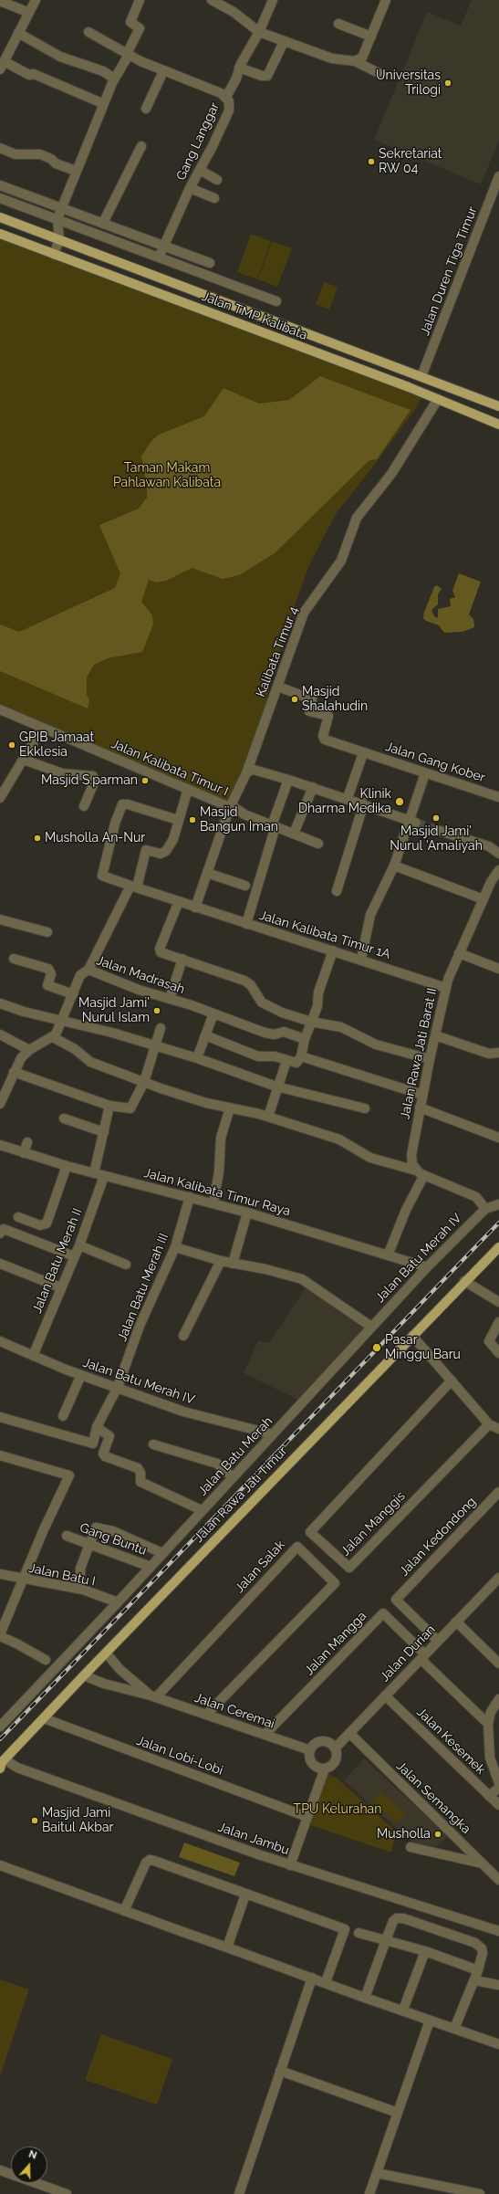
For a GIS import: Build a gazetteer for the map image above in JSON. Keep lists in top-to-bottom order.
{
  "streets": {
    "main road": ["Jalan TMP Kalibata", "Jalan Rawa Jati Timur"],
    "street": [
      "Gang Langgar",
      "Jalan Duren Tiga Timur",
      "Kalibata Timur 4",
      "Jalan Gang Kober",
      "Jalan Kalibata Timur I",
      "Jalan Kalibata Timur 1A",
      "Jalan Madrasah",
      "Jalan Rawa Jati Barat II",
      "Jalan Kalibata Timur Raya",
      "Jalan Batu Merah IV",
      "Jalan Batu Merah II",
      "Jalan Batu Merah III",
      "Jalan Batu Merah",
      "Jalan Manggis",
      "Jalan Kedondong",
      "Gang Buntu",
      "Jalan Salak",
      "Jalan Batu I",
      "Jalan Mangga",
      "Jalan Durian",
      "Jalan Ceremai",
      "Jalan Kesemek",
      "Jalan Lobi-Lobi",
      "Jalan Semangka",
      "Jalan Jambu"
    ]
  },
  "crossings": [
    ["Jalan Duren Tiga Timur", "Jalan TMP Kalibata"],
    ["Jalan TMP Kalibata", "Kalibata Timur 4"],
    ["Kalibata Timur 4", "Jalan Gang Kober"],
    ["Kalibata Timur 4", "Jalan Kalibata Timur I"],
    ["Jalan Kalibata Timur 1A", "Jalan Rawa Jati Barat II"],
    ["Jalan Kalibata Timur Raya", "Jalan Batu Merah IV"],
    ["Jalan Kalibata Timur Raya", "Jalan Batu Merah II"],
    ["Jalan Kalibata Timur Raya", "Jalan Batu Merah III"],
    ["Jalan Batu Merah IV", "Jalan Batu Merah II"],
    ["Jalan Batu Merah IV", "Jalan Batu Merah III"],
    ["Jalan Batu Merah IV", "Jalan Batu Merah"],
    ["Jalan Batu Merah", "Gang Buntu"],
    ["Jalan Batu Merah", "Jalan Batu I"],
    ["Jalan Rawa Jati Timur", "Jalan Ceremai"],
    ["Jalan Rawa Jati Timur", "Jalan Lobi-Lobi"],
    ["Jalan Rawa Jati Timur", "Jalan Jambu"],
    ["Jalan Kedondong", "Jalan Durian"],
    ["Jalan Salak", "Jalan Ceremai"],
    ["Jalan Mangga", "Jalan Durian"],
    ["Jalan Mangga", "Jalan Ceremai"],
    ["Jalan Durian", "Jalan Ceremai"],
    ["Jalan Durian", "Jalan Kesemek"],
    ["Jalan Durian", "Jalan Semangka"]
  ],
  "parks": ["Taman Makam Pahlawan Kalibata", "TPU Kelurahan"],
  "places": [
    "Universitas Trilogi",
    "Sekretariat RW 04",
    "Masjid Shalahudin",
    "GPIB Jamaat Ekklesia",
    "Masjid S.parman",
    "Klinik Dharma Medika",
    "Masjid Jami' Nurul 'Amaliyah",
    "Masjid Bangun Iman",
    "Musholla An-Nur",
    "Masjid Jami' Nurul Islam",
    "Pasar Minggu Baru",
    "Masjid Jami Baitul Akbar",
    "Musholla"
  ],
  "north": "top"
}
